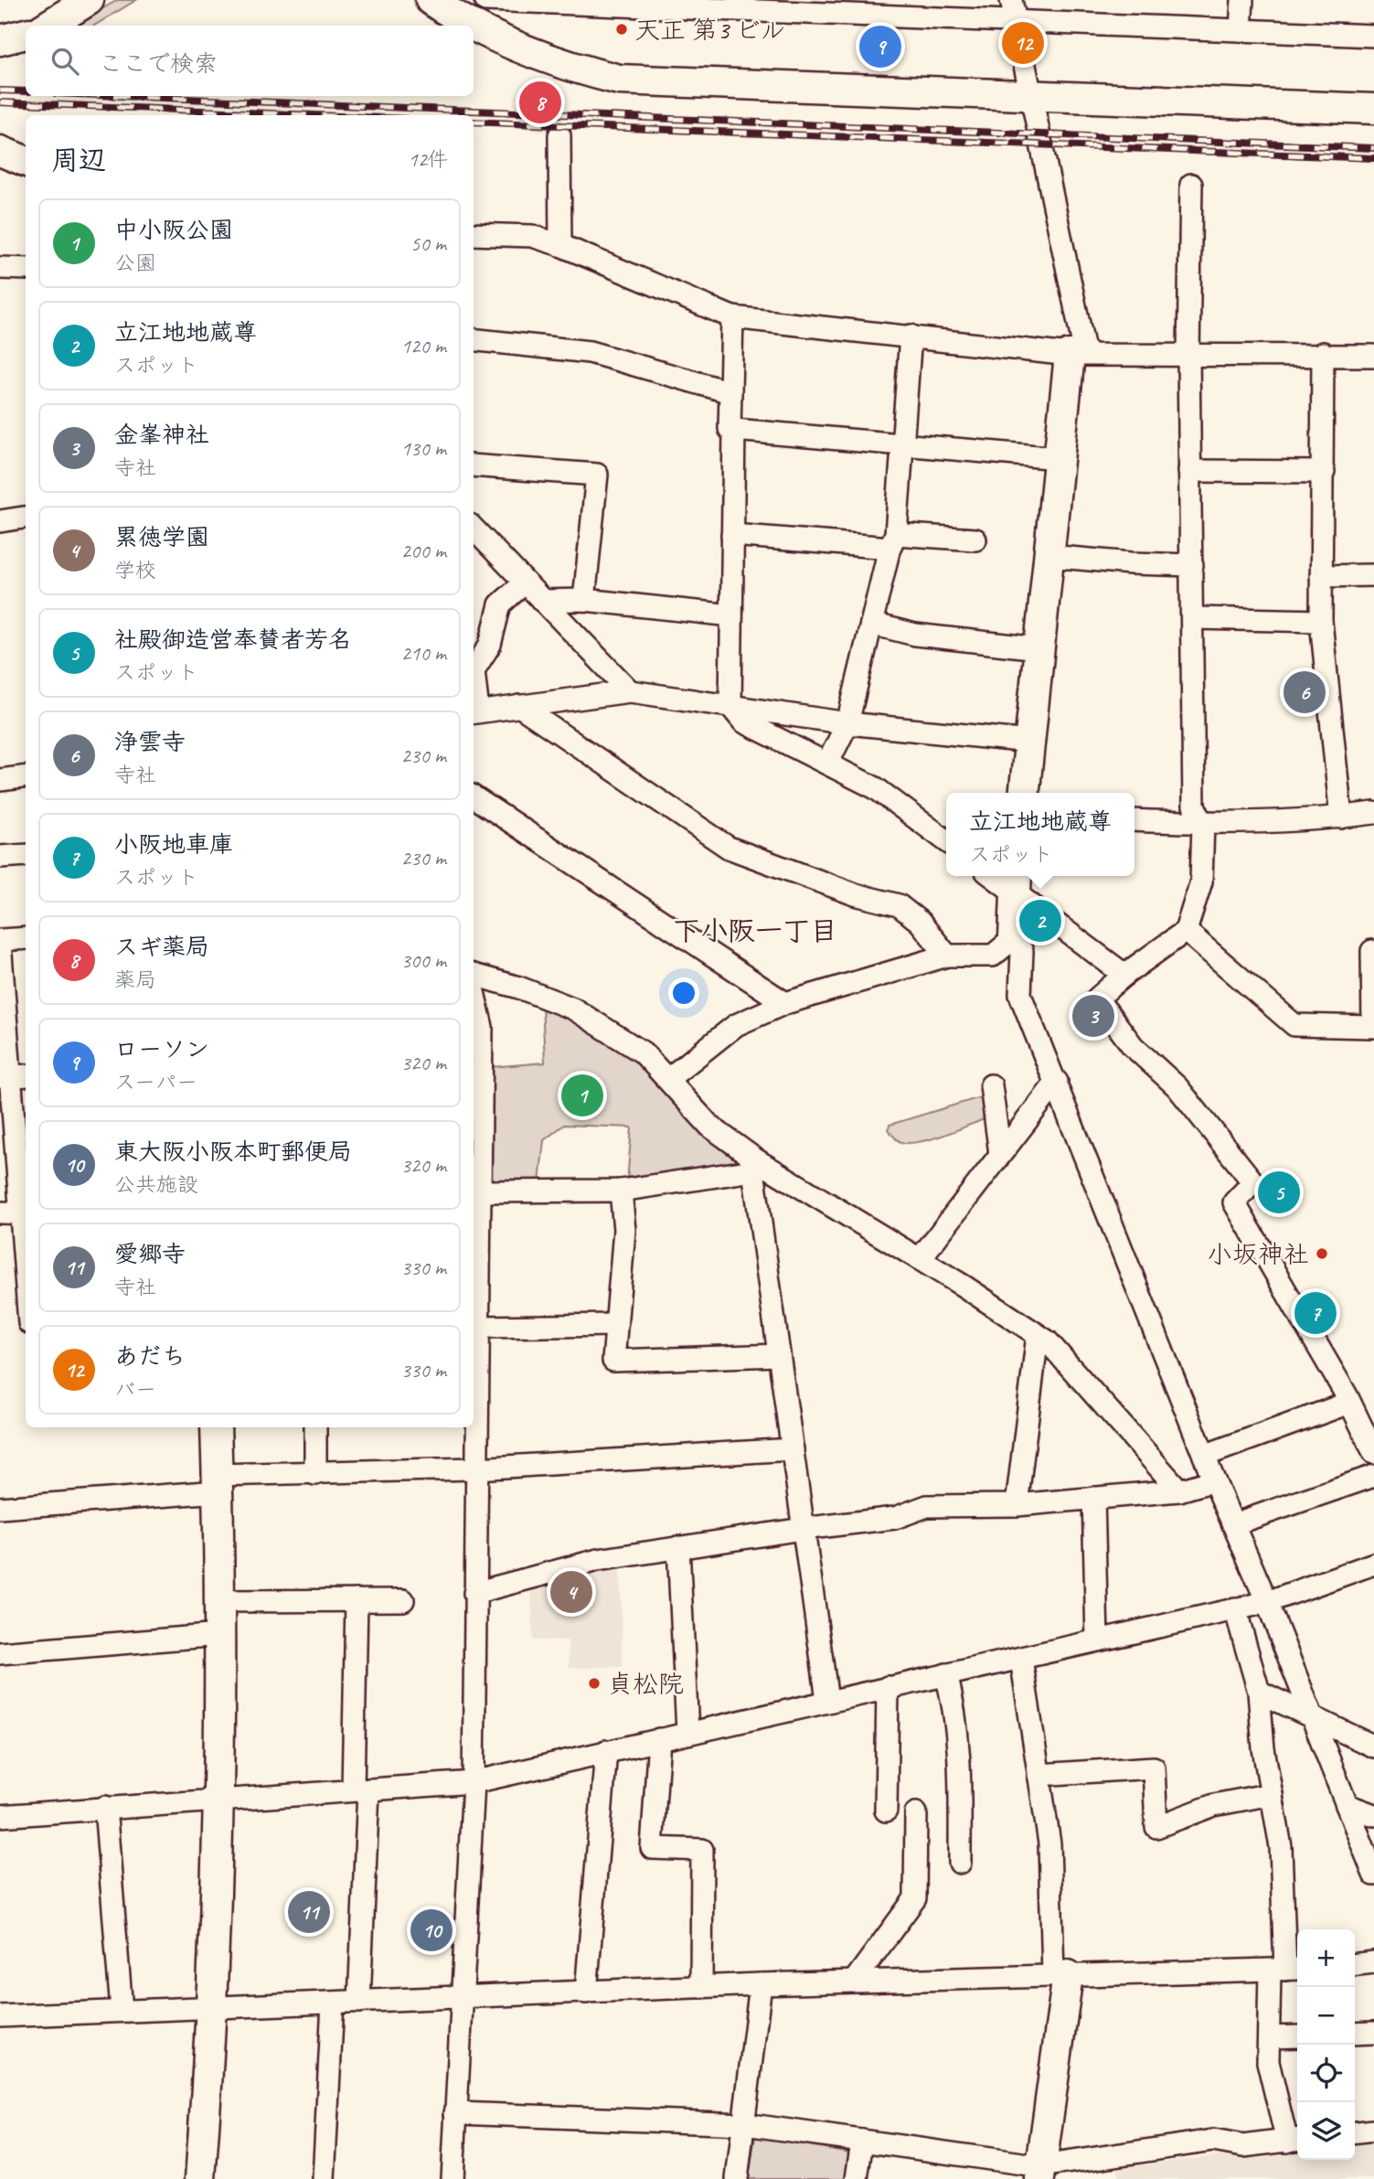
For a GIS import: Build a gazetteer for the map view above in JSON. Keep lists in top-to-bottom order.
{
  "districts": ["下小阪一丁目"],
  "places": ["天正 第3 ビル", "小坂神社", "貞松院"],
  "page": {
    "pins": [
      "12",
      "9",
      "8",
      "6",
      "2",
      "3",
      "1",
      "5",
      "7",
      "4",
      "11",
      "10"
    ],
    "search": "ここで検索",
    "heading": ["周辺", "12件"],
    "list": [
      {
        "mark": "1",
        "name": "中小阪公園",
        "note": "公園",
        "value": "50 m"
      },
      {
        "mark": "2",
        "name": "立江地地蔵尊",
        "note": "スポット",
        "value": "120 m"
      },
      {
        "mark": "3",
        "name": "金峯神社",
        "note": "寺社",
        "value": "130 m"
      },
      {
        "mark": "4",
        "name": "累徳学園",
        "note": "学校",
        "value": "200 m"
      },
      {
        "mark": "5",
        "name": "社殿御造営奉賛者芳名",
        "note": "スポット",
        "value": "210 m"
      },
      {
        "mark": "6",
        "name": "浄雲寺",
        "note": "寺社",
        "value": "230 m"
      },
      {
        "mark": "7",
        "name": "小阪地車庫",
        "note": "スポット",
        "value": "230 m"
      },
      {
        "mark": "8",
        "name": "スギ薬局",
        "note": "薬局",
        "value": "300 m"
      },
      {
        "mark": "9",
        "name": "ローソン",
        "note": "スーパー",
        "value": "320 m"
      },
      {
        "mark": "10",
        "name": "東大阪小阪本町郵便局",
        "note": "公共施設",
        "value": "320 m"
      },
      {
        "mark": "11",
        "name": "愛郷寺",
        "note": "寺社",
        "value": "330 m"
      },
      {
        "mark": "12",
        "name": "あだち",
        "note": "バー",
        "value": "330 m"
      }
    ],
    "popup": ["立江地地蔵尊", "スポット"],
    "map_buttons": ["+", "−"]
  }
}
